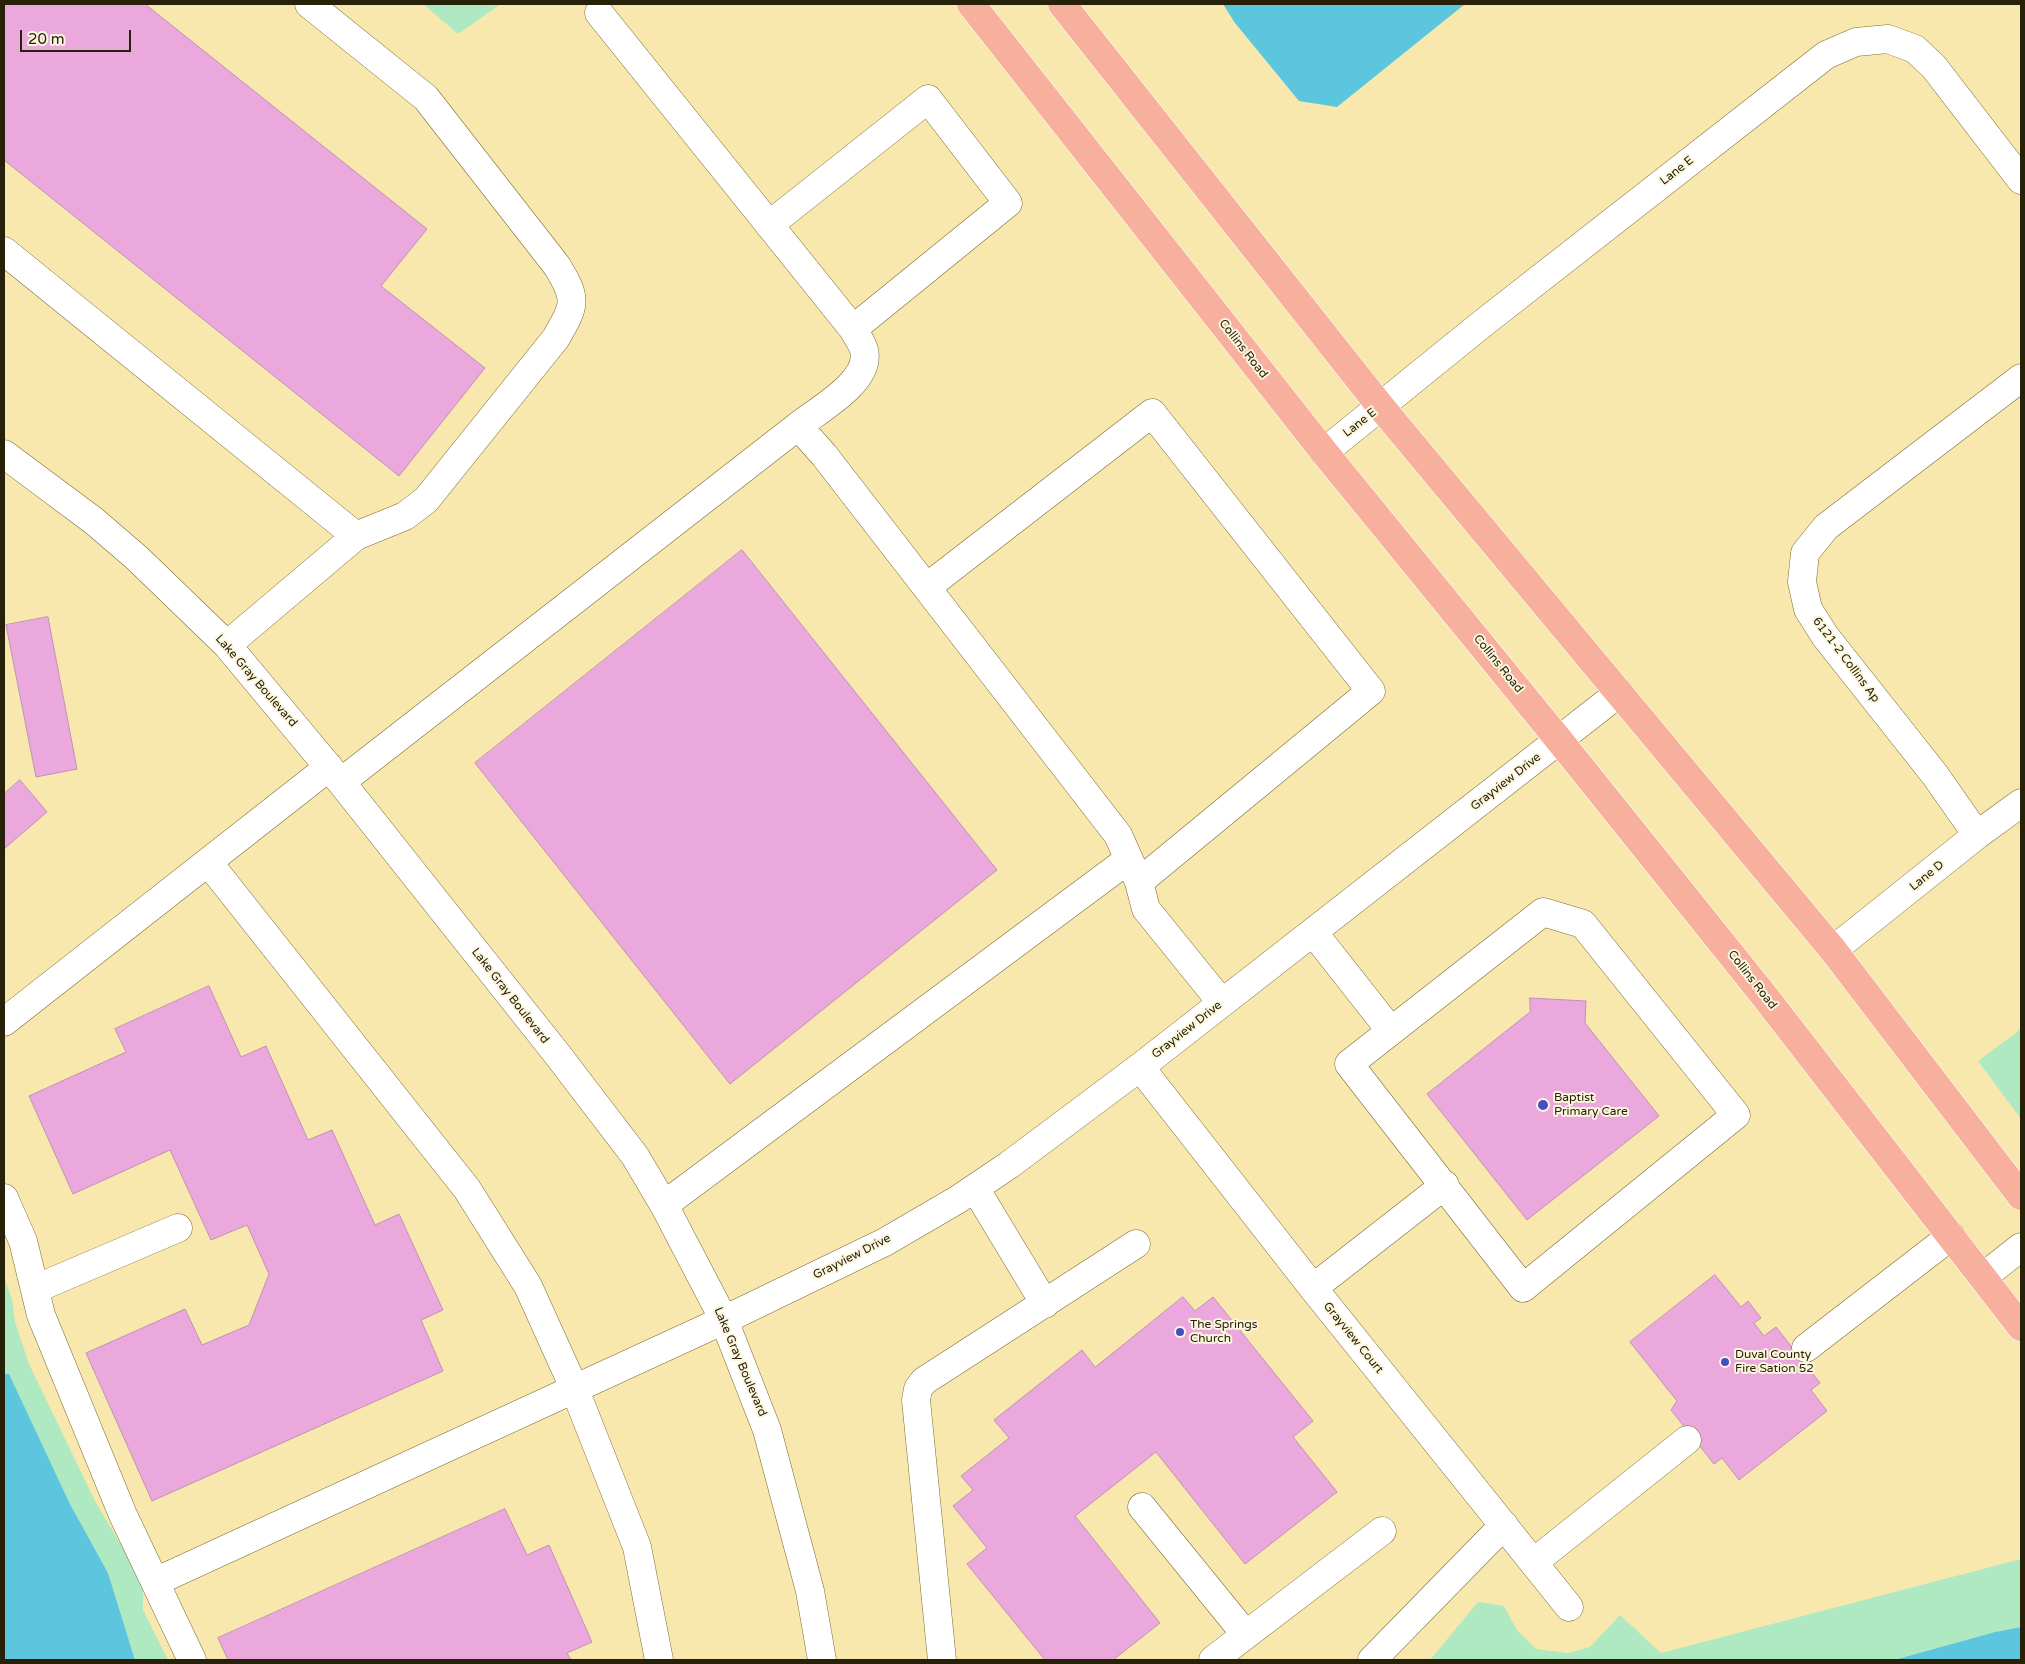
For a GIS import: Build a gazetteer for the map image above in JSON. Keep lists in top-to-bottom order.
{
  "streets": {
    "main road": ["Collins Road"],
    "street": [
      "Lane E",
      "6121-2 Collins Ap",
      "Lake Gray Boulevard",
      "Grayview Drive",
      "Lane D",
      "Grayview Court"
    ]
  },
  "crossings": [
    ["Lane E", "Collins Road"],
    ["Collins Road", "Grayview Drive"],
    ["6121-2 Collins Ap", "Lane D"],
    ["Lake Gray Boulevard", "Grayview Drive"],
    ["Grayview Drive", "Grayview Court"]
  ],
  "places": ["Baptist Primary Care", "The Springs Church", "Duval County Fire Sation 52"],
  "scale_bar": "20 m"
}
